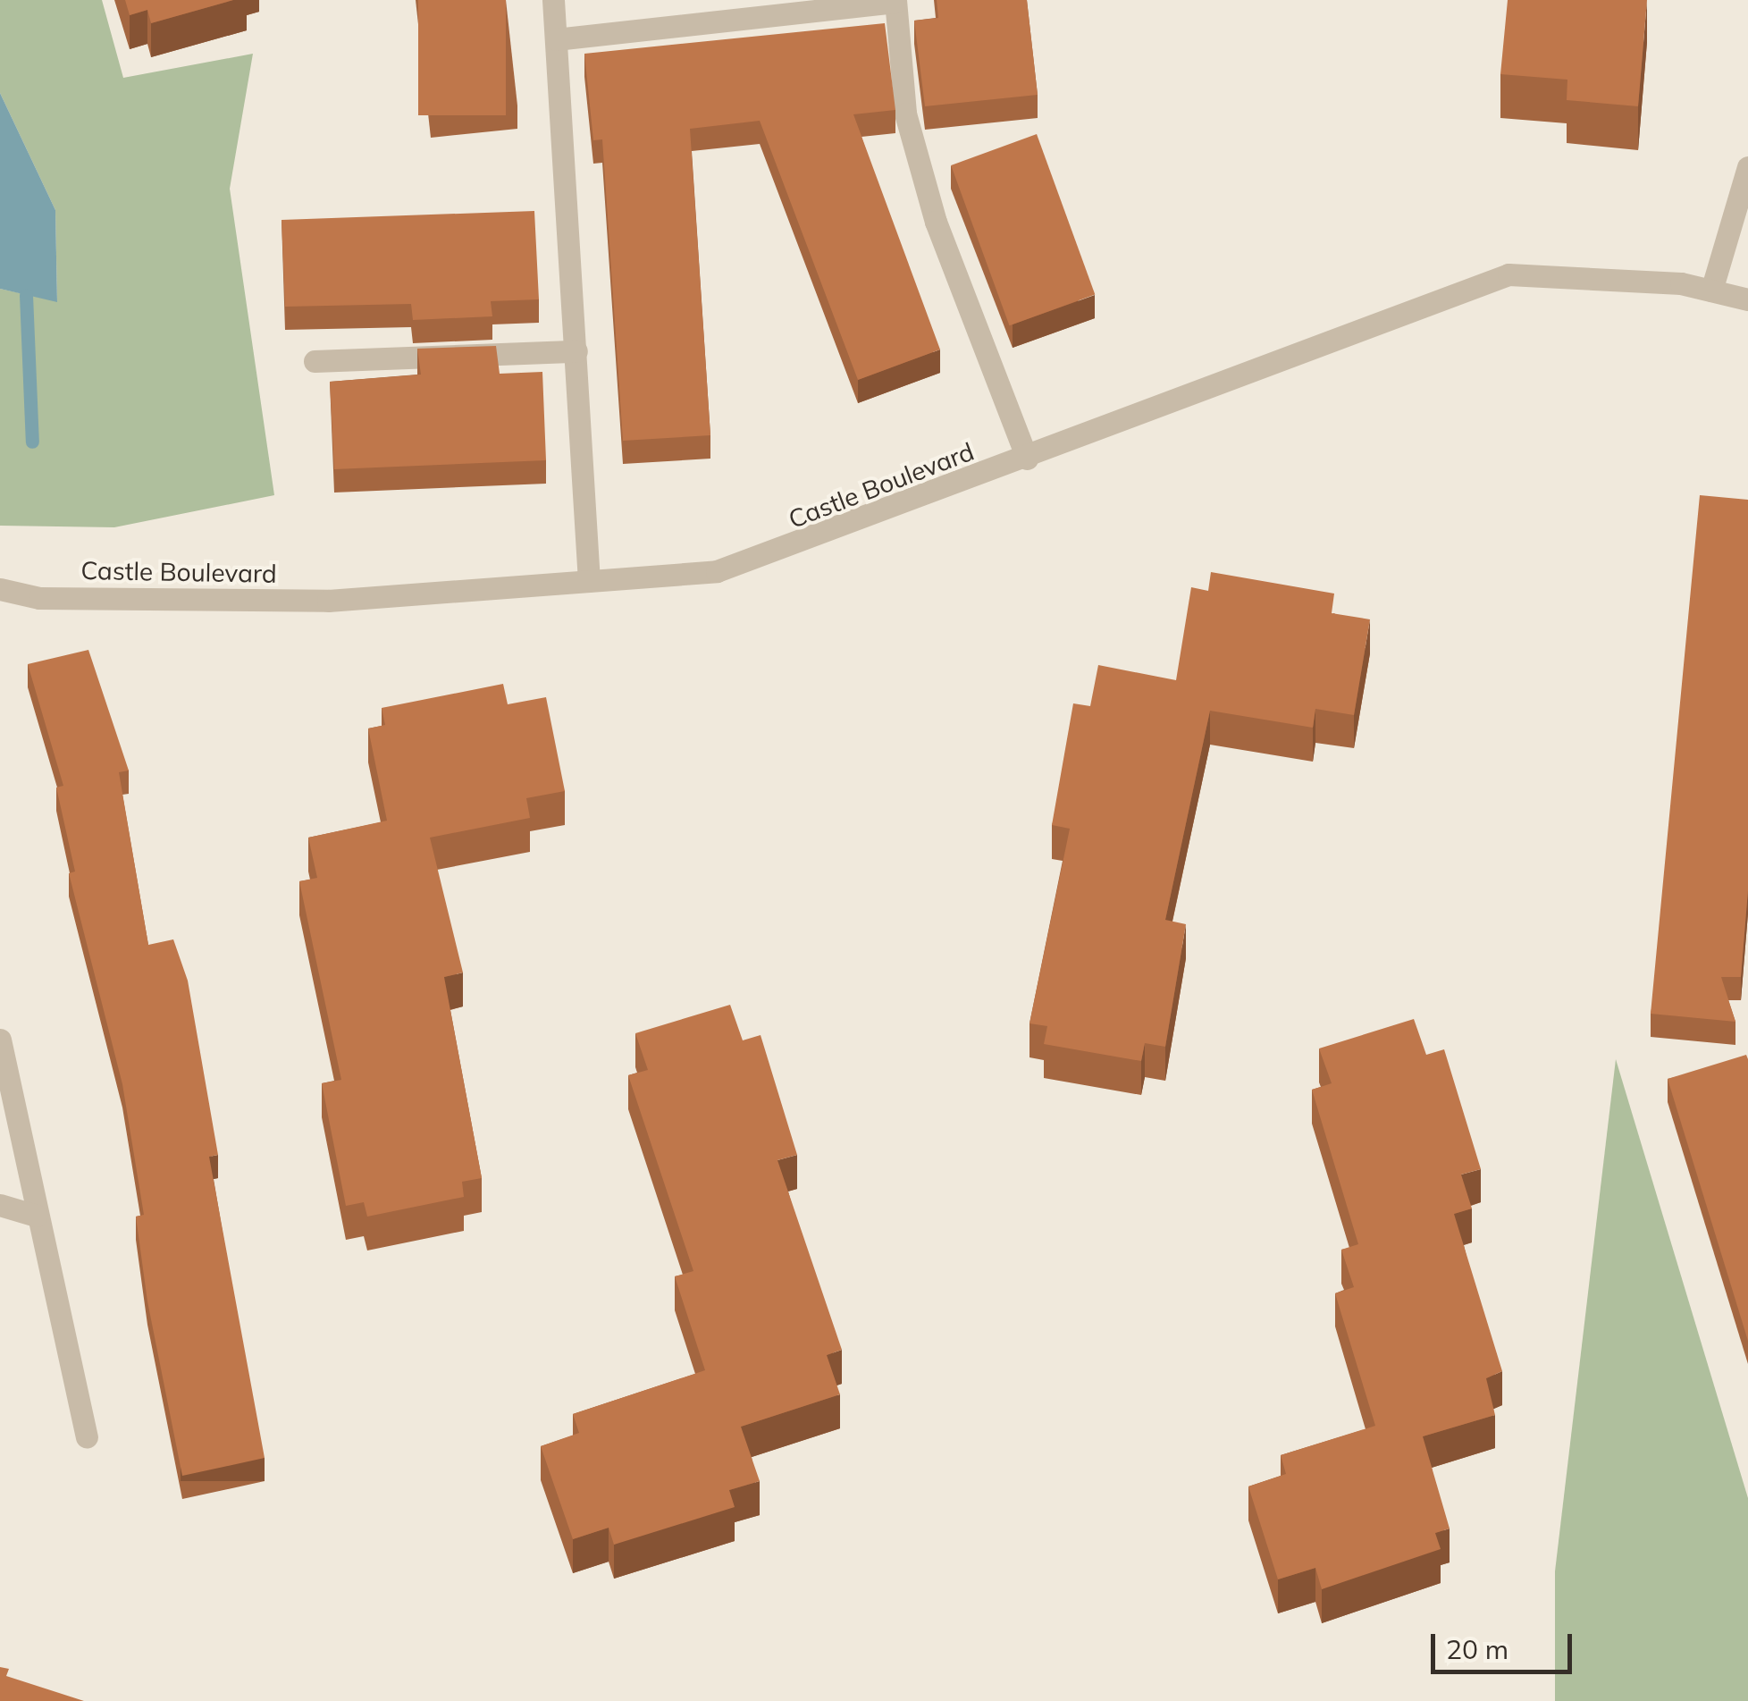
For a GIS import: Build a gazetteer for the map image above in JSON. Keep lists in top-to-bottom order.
{
  "streets": {
    "street": ["Castle Boulevard"]
  },
  "scale_bar": "20 m"
}
